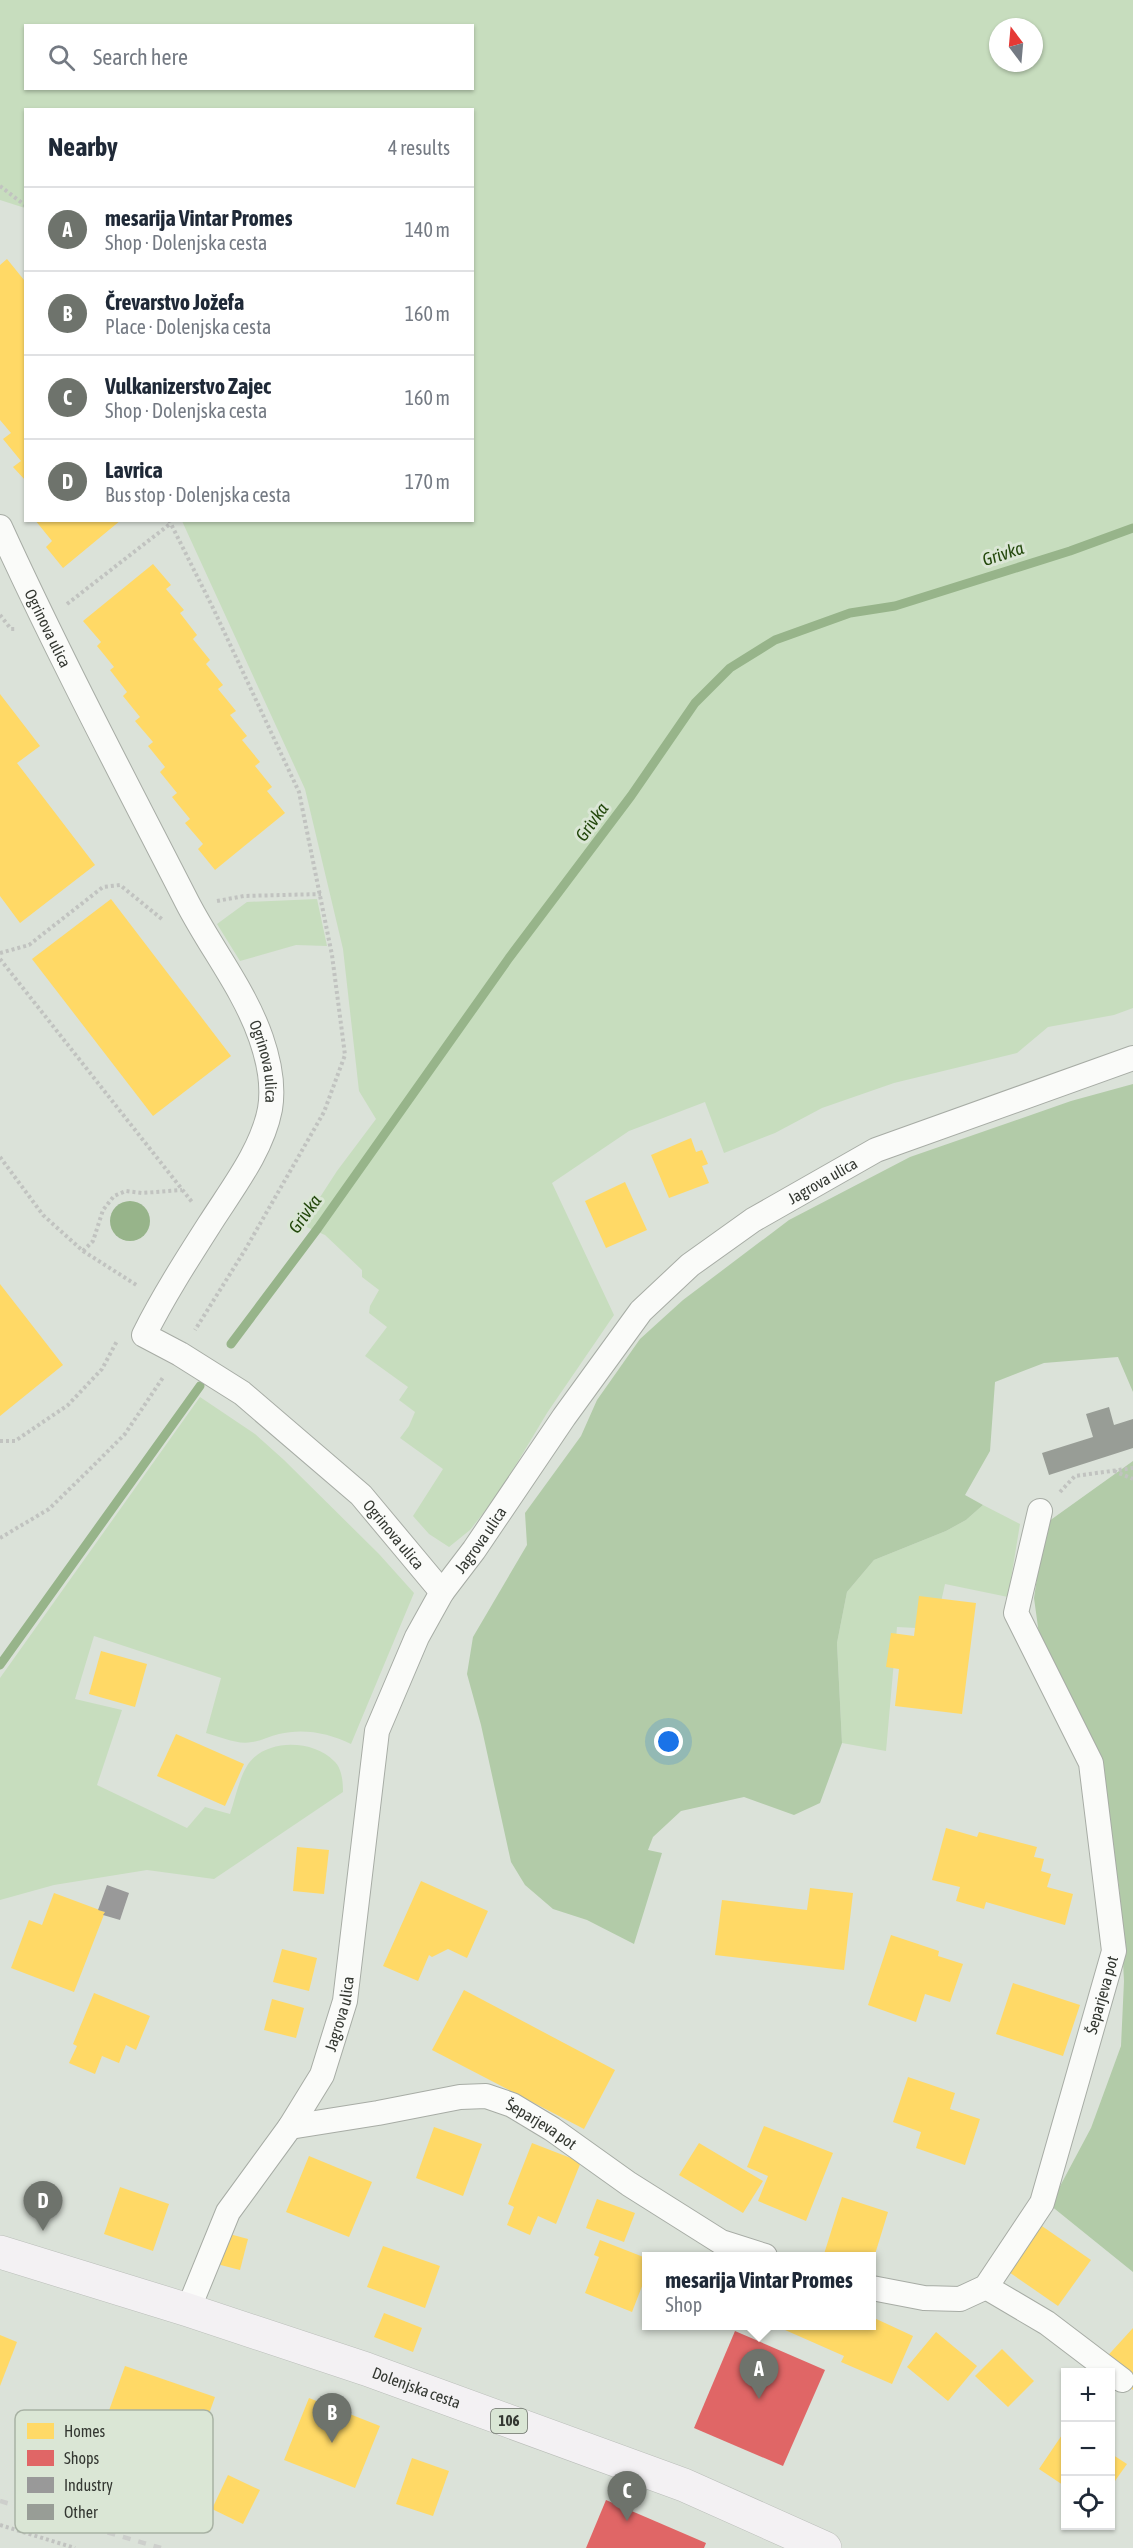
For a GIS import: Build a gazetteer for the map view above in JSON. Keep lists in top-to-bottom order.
{
  "streets": {
    "main road": ["Dolenjska cesta", "106"],
    "street": ["Ogrinova ulica", "Jagrova ulica", "Šeparjeva pot"]
  },
  "crossings": [
    ["Ogrinova ulica", "Jagrova ulica"],
    ["Jagrova ulica", "Šeparjeva pot"],
    ["Jagrova ulica", "Dolenjska cesta"]
  ],
  "water": ["Grivka"],
  "legend": [
    "Homes",
    "Shops",
    "Industry",
    "Other"
  ],
  "north": "top",
  "page": {
    "search": "Search here",
    "heading": ["Nearby", "4 results"],
    "list": [
      {
        "mark": "A",
        "name": "mesarija Vintar Promes",
        "note": "Shop · Dolenjska cesta",
        "value": "140 m"
      },
      {
        "mark": "B",
        "name": "Črevarstvo Jožefa",
        "note": "Place · Dolenjska cesta",
        "value": "160 m"
      },
      {
        "mark": "C",
        "name": "Vulkanizerstvo Zajec",
        "note": "Shop · Dolenjska cesta",
        "value": "160 m"
      },
      {
        "mark": "D",
        "name": "Lavrica",
        "note": "Bus stop · Dolenjska cesta",
        "value": "170 m"
      }
    ],
    "pins": [
      "D",
      "A",
      "B",
      "C"
    ],
    "popup": ["mesarija Vintar Promes", "Shop"],
    "map_buttons": ["+", "−"]
  }
}
